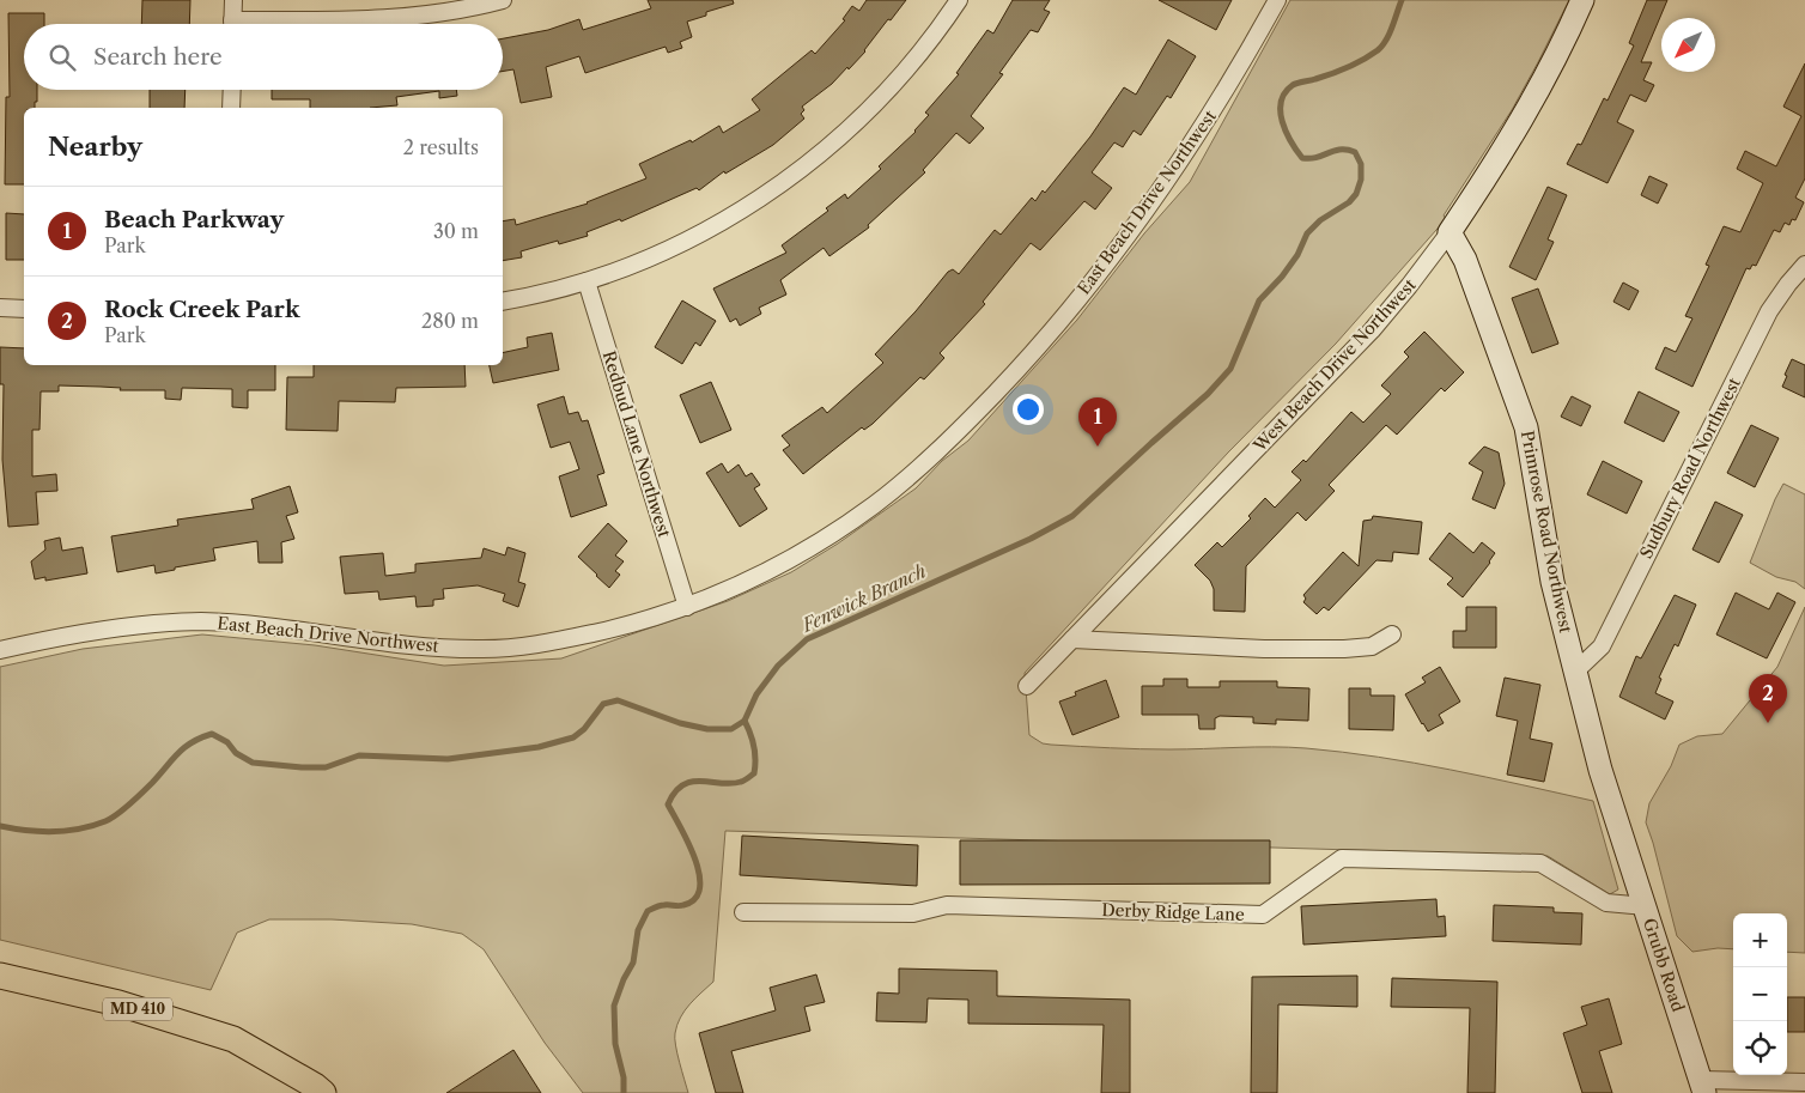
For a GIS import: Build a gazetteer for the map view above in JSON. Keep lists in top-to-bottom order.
{
  "streets": {
    "main road": ["MD 410"],
    "street": [
      "East Beach Drive Northwest",
      "West Beach Drive Northwest",
      "Redbud Lane Northwest",
      "Sudbury Road Northwest",
      "Primrose Road Northwest",
      "Derby Ridge Lane",
      "Grubb Road"
    ]
  },
  "crossings": [
    ["East Beach Drive Northwest", "Redbud Lane Northwest"],
    ["West Beach Drive Northwest", "Primrose Road Northwest"],
    ["Sudbury Road Northwest", "Primrose Road Northwest"],
    ["Primrose Road Northwest", "Grubb Road"],
    ["Derby Ridge Lane", "Grubb Road"]
  ],
  "water": ["Fenwick Branch"],
  "north": "bottom left",
  "page": {
    "search": "Search here",
    "heading": ["Nearby", "2 results"],
    "list": [
      {
        "mark": "1",
        "name": "Beach Parkway",
        "note": "Park",
        "value": "30 m"
      },
      {
        "mark": "2",
        "name": "Rock Creek Park",
        "note": "Park",
        "value": "280 m"
      }
    ],
    "pins": ["1", "2"],
    "map_buttons": ["+", "−"]
  }
}
